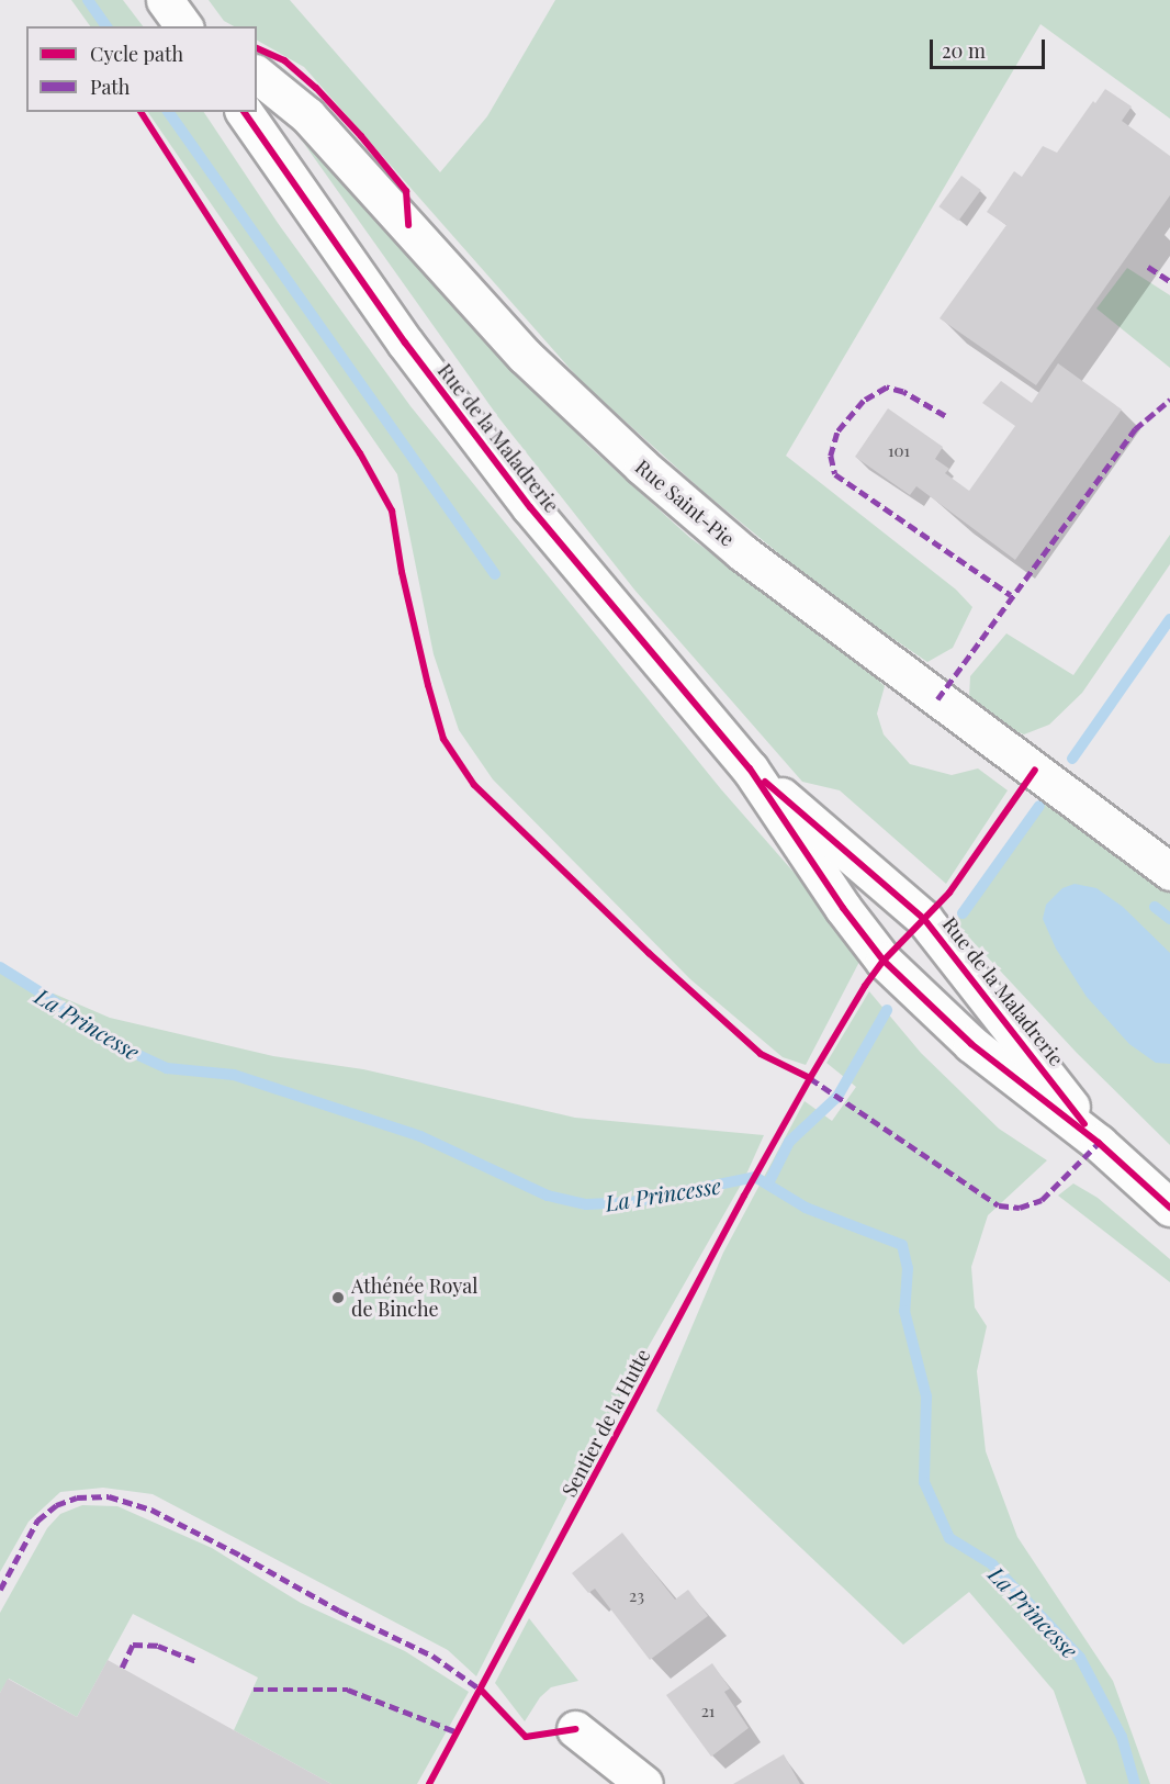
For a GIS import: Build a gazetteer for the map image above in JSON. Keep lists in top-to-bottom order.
{
  "streets": {
    "main road": ["Rue de la Maladrerie", "Rue Saint-Pie"],
    "cycle path": ["Sentier de la Hutte"]
  },
  "water": ["La Princesse"],
  "places": ["Athénée Royal de Binche"],
  "house_numbers": ["101", "23", "21"],
  "legend": ["Cycle path", "Path"],
  "scale_bar": "20 m"
}
